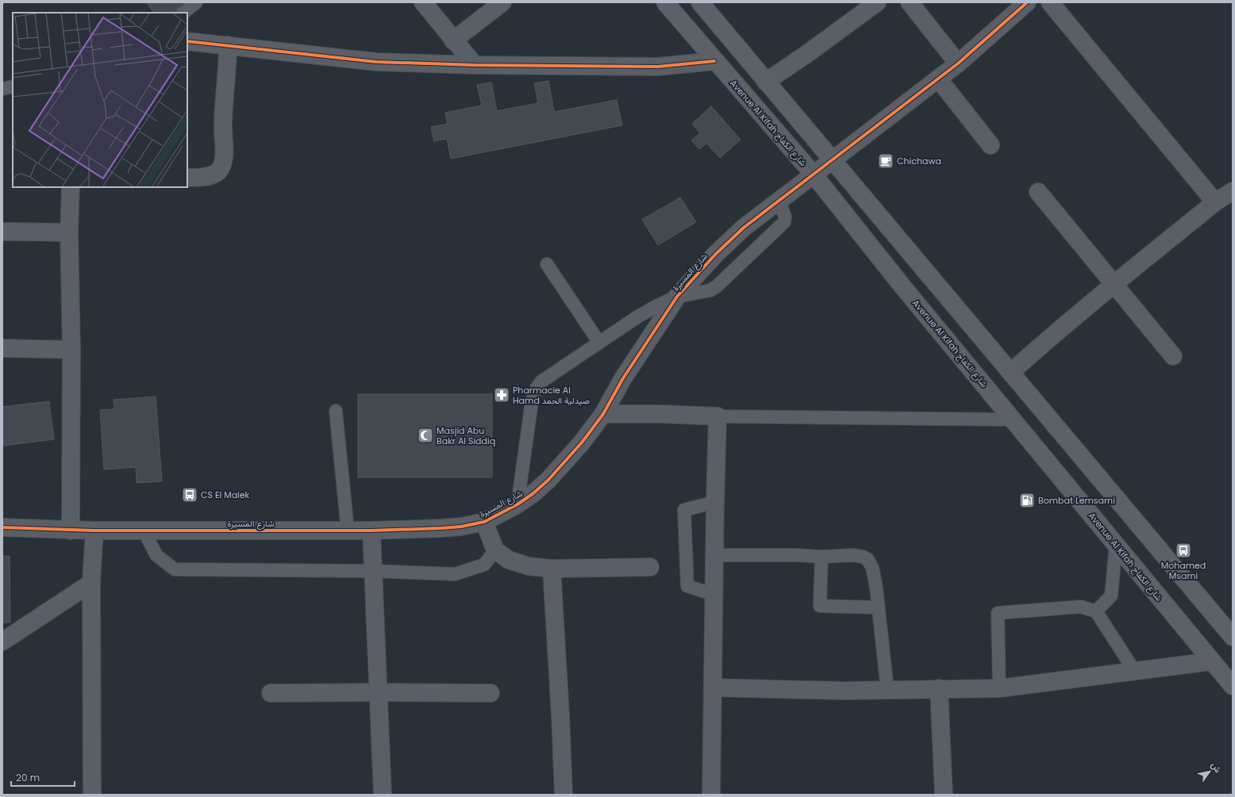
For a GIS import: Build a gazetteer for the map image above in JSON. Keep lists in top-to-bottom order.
{
  "streets": {
    "main road": ["Avenue Al Kifah شارع الكفاح"],
    "street": ["شارع المسيرة"]
  },
  "crossings": [
    ["Avenue Al Kifah شارع الكفاح", "شارع المسيرة"]
  ],
  "places": {
    "cafe": ["Chichawa"],
    "pharmacy": ["Pharmacie Al Hamd صيدلية الحمد"],
    "mosque": ["Masjid Abu Bakr Al Siddiq"],
    "bus stop": ["CS El Malek", "Mohamed Msarni"],
    "fuel station": ["Bombat Lemsarni"]
  },
  "scale_bar": "20 m",
  "north": "top right"
}
